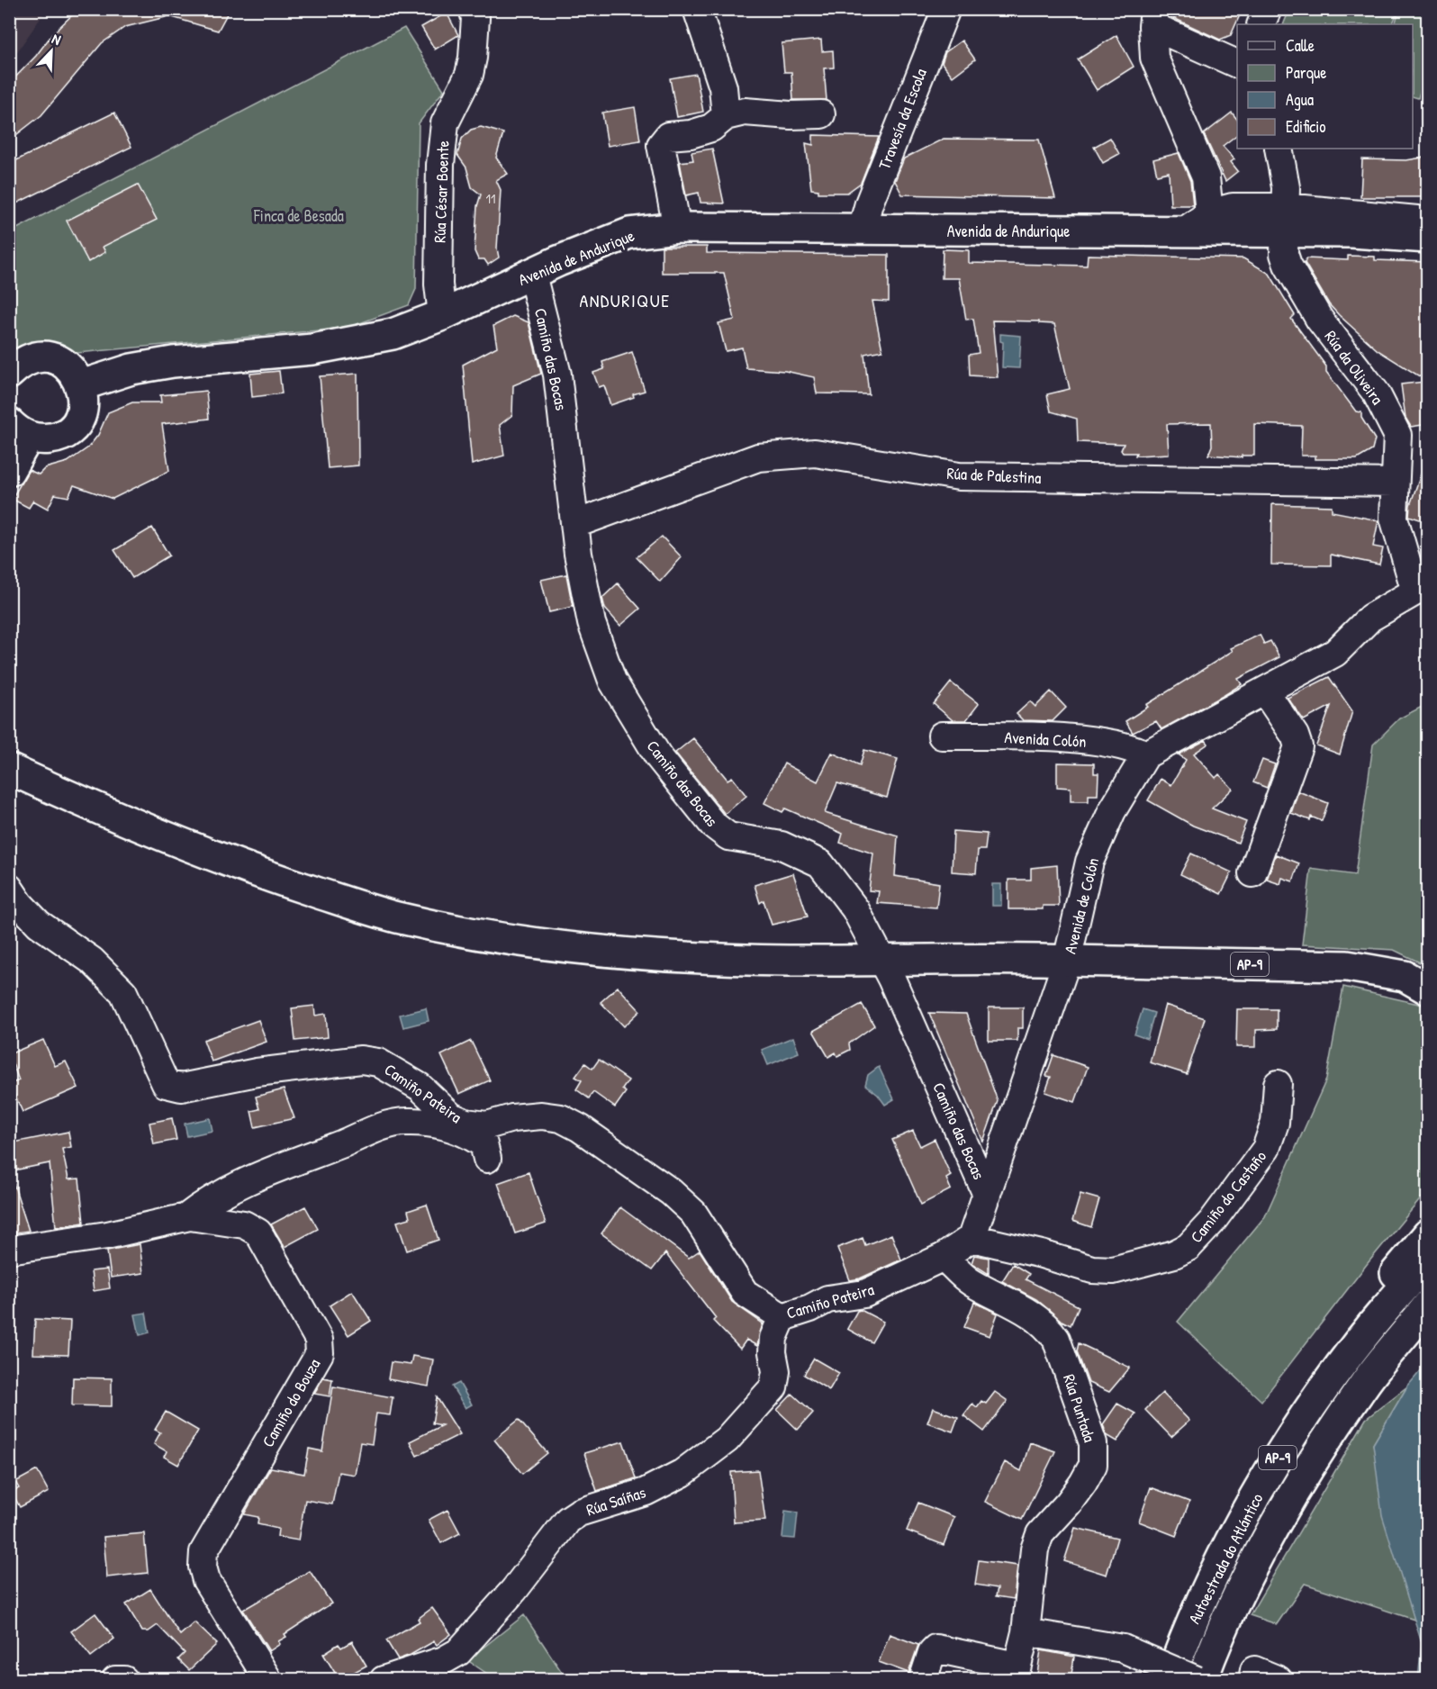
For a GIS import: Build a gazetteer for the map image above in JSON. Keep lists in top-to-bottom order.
{
  "streets": {
    "main road": ["Avenida de Andurique", "AP-9", "Autoestrada do Atlántico"],
    "street": [
      "Travesía da Escola",
      "Rúa César Boente",
      "Camiño das Bocas",
      "Rúa da Oliveira",
      "Rúa de Palestina",
      "Avenida Colón",
      "Avenida de Colón",
      "Camiño Pateira",
      "Camiño do Castaño",
      "Camiño do Bouza",
      "Rúa Puntada",
      "Rúa Saíñas"
    ]
  },
  "crossings": [
    ["Travesía da Escola", "Avenida de Andurique"],
    ["Rúa César Boente", "Avenida de Andurique"],
    ["Avenida de Andurique", "Camiño das Bocas"],
    ["Avenida de Andurique", "Rúa da Oliveira"],
    ["Camiño das Bocas", "Rúa de Palestina"],
    ["Camiño das Bocas", "Avenida de Colón"],
    ["Rúa da Oliveira", "Rúa de Palestina"],
    ["Avenida Colón", "Avenida de Colón"],
    ["Avenida de Colón", "AP-9"],
    ["Avenida de Colón", "Camiño do Castaño"],
    ["AP-9", "Autoestrada do Atlántico"],
    ["Camiño Pateira", "Rúa Puntada"],
    ["Camiño Pateira", "Rúa Saíñas"]
  ],
  "districts": ["ANDURIQUE"],
  "parks": ["Finca de Besada"],
  "house_numbers": ["11"],
  "legend": [
    "Calle",
    "Parque",
    "Agua",
    "Edificio"
  ],
  "north": "top right"
}
